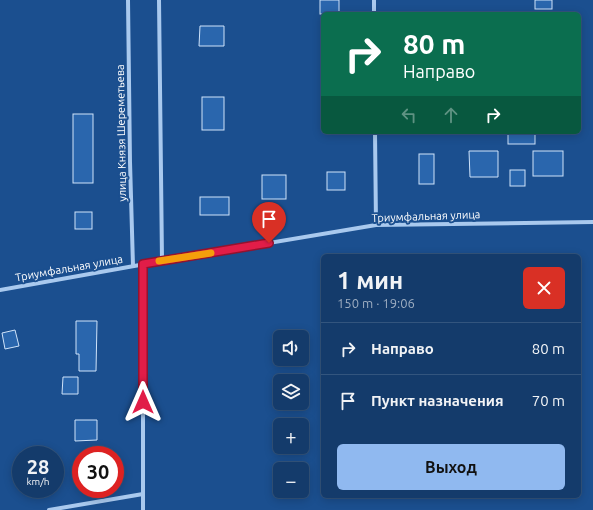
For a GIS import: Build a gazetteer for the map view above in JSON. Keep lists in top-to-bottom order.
{
  "streets": {
    "street": ["улица Князя Шереметьева", "Триумфальная улица"]
  },
  "crossings": [
    ["улица Князя Шереметьева", "Триумфальная улица"]
  ],
  "page": {
    "turn": ["80 m", "Направо"],
    "heading": ["1 мин", "150 m · 19:06"],
    "list": [
      {
        "name": "Направо",
        "value": "80 m"
      },
      {
        "name": "Пункт назначения",
        "value": "70 m"
      }
    ],
    "map_buttons": ["+", "−"],
    "buttons": "Выход",
    "speed": "28 km/h",
    "limit": "30"
  }
}
